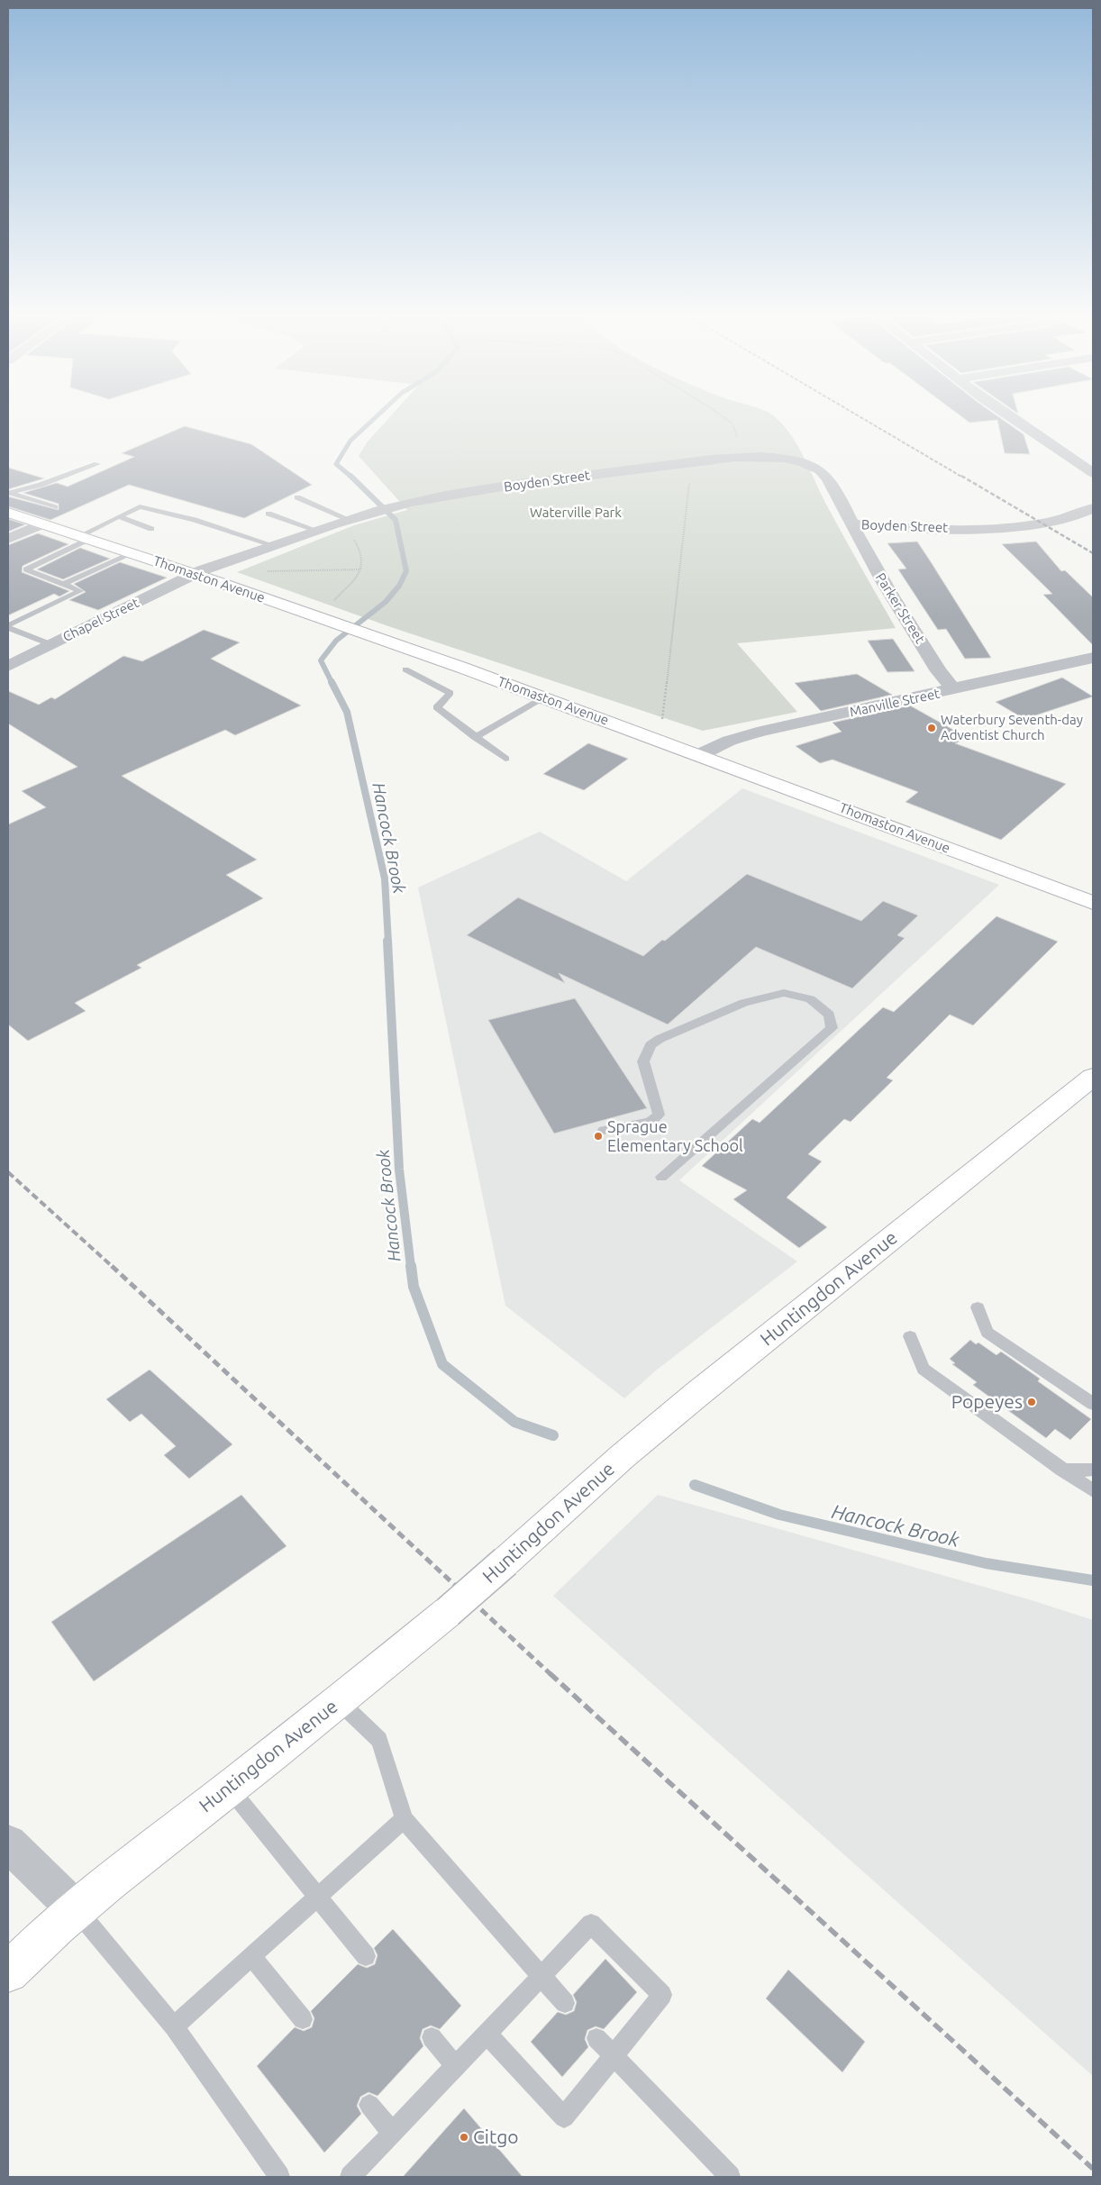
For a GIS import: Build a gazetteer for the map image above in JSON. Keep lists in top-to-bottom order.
{
  "streets": {
    "main road": ["Thomaston Avenue", "Huntingdon Avenue"],
    "street": [
      "Boyden Street",
      "Parker Street",
      "Chapel Street",
      "Manville Street"
    ]
  },
  "crossings": [
    ["Boyden Street", "Thomaston Avenue"],
    ["Boyden Street", "Parker Street"],
    ["Boyden Street", "Chapel Street"],
    ["Thomaston Avenue", "Chapel Street"],
    ["Thomaston Avenue", "Manville Street"],
    ["Parker Street", "Manville Street"]
  ],
  "water": ["Hancock Brook"],
  "parks": ["Waterville Park"],
  "places": [
    "Waterbury Seventh-day Adventist Church",
    "Sprague Elementary School",
    "Popeyes",
    "Citgo"
  ]
}
